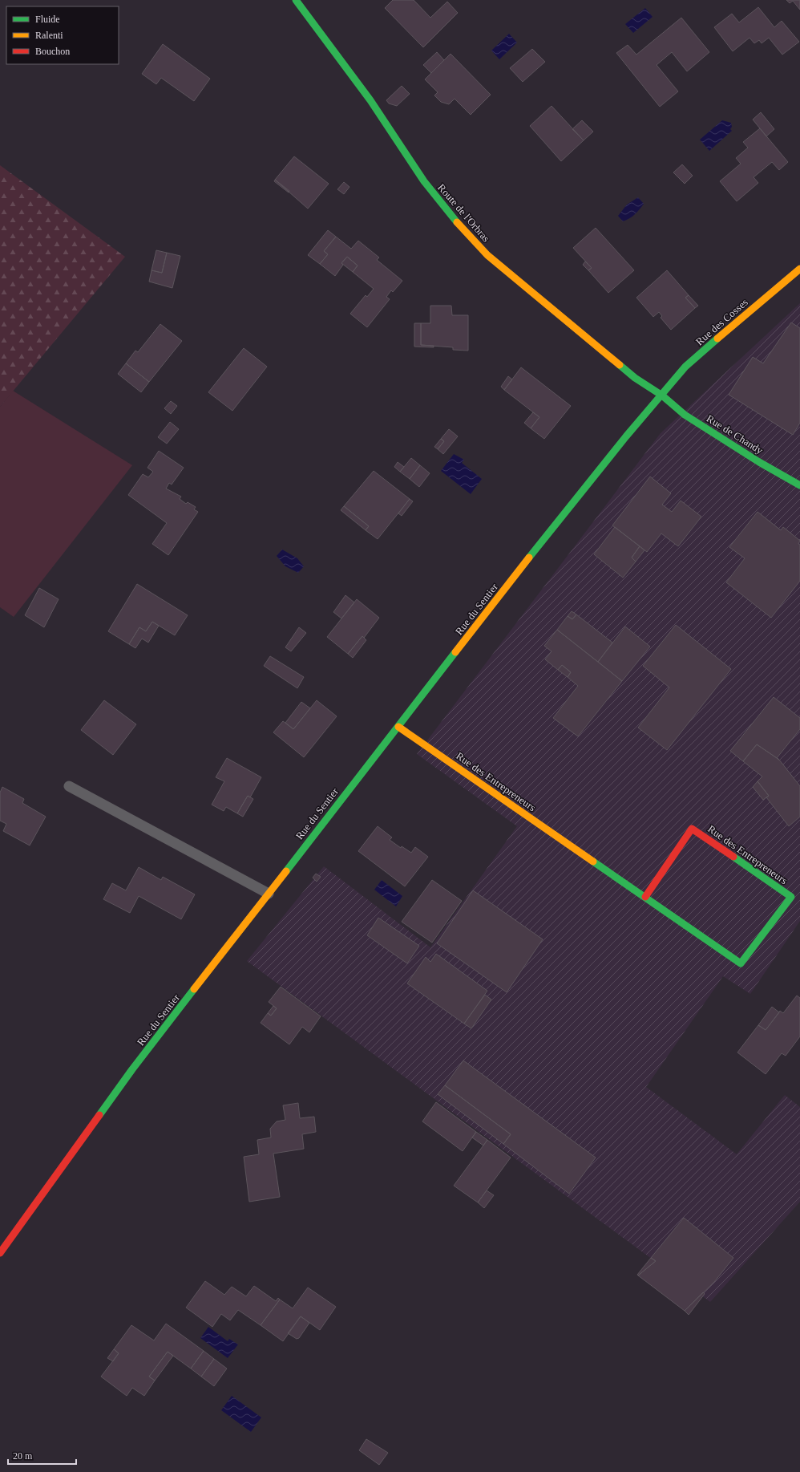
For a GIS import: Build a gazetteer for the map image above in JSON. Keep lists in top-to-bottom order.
{
  "streets": {
    "street": [
      "Route de l'Orbras",
      "Rue des Cosses",
      "Rue de Chandy",
      "Rue du Sentier",
      "Rue des Entrepreneurs"
    ]
  },
  "crossings": [
    ["Route de l'Orbras", "Rue des Cosses"],
    ["Route de l'Orbras", "Rue de Chandy"],
    ["Route de l'Orbras", "Rue du Sentier"],
    ["Rue des Cosses", "Rue de Chandy"],
    ["Rue des Cosses", "Rue du Sentier"],
    ["Rue de Chandy", "Rue du Sentier"],
    ["Rue du Sentier", "Rue des Entrepreneurs"]
  ],
  "legend": ["Fluide", "Ralenti", "Bouchon"],
  "scale_bar": "20 m"
}
